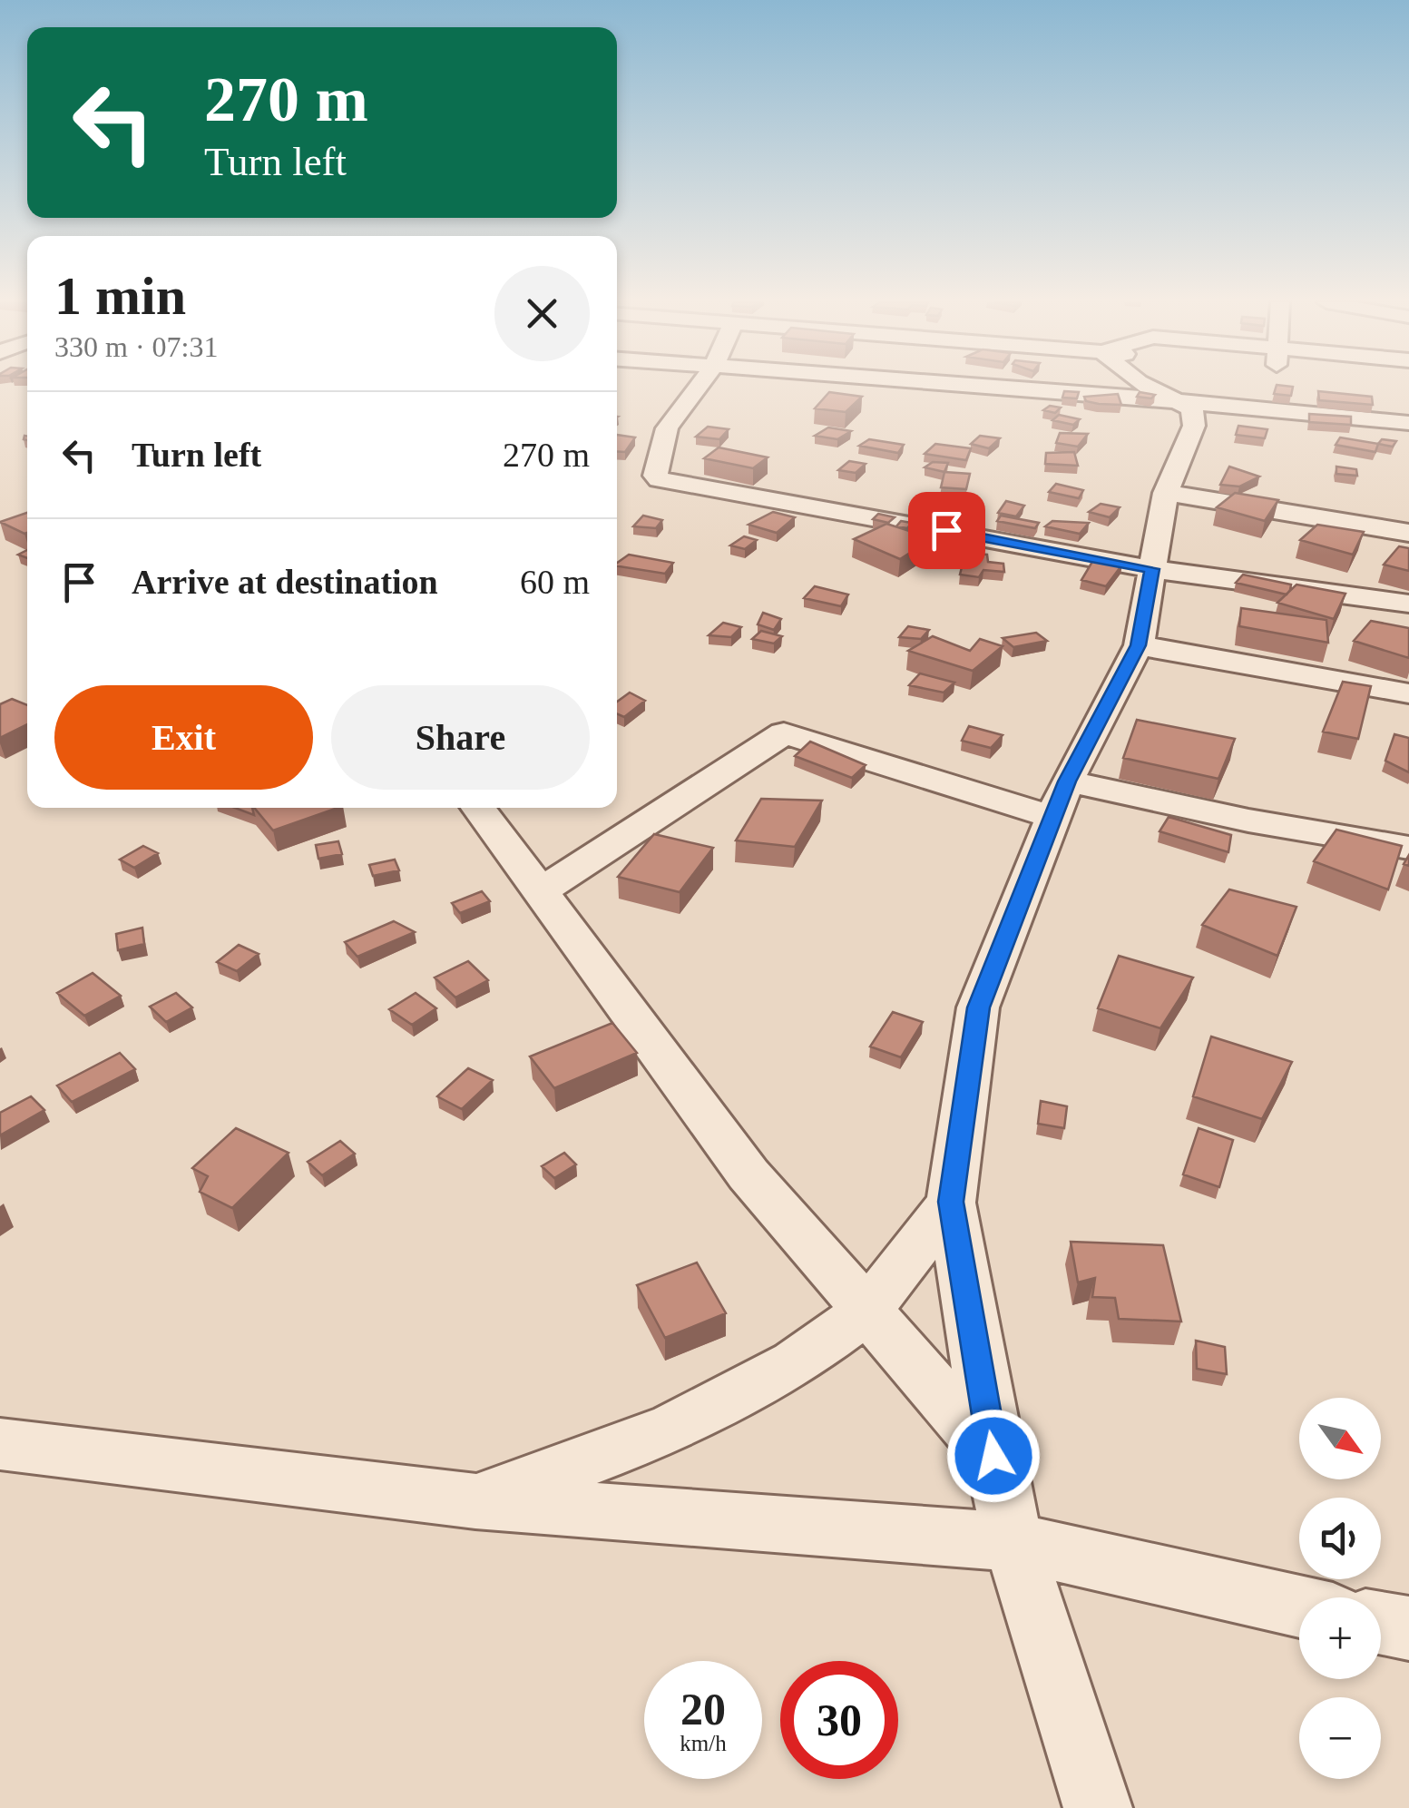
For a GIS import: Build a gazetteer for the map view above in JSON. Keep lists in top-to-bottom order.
{
  "north": "bottom right",
  "page": {
    "turn": ["270 m", "Turn left"],
    "heading": ["1 min", "330 m · 07:31"],
    "list": [
      {
        "name": "Turn left",
        "value": "270 m"
      },
      {
        "name": "Arrive at destination",
        "value": "60 m"
      }
    ],
    "buttons": ["Exit", "Share"],
    "map_buttons": ["+", "−"],
    "speed": "20 km/h",
    "limit": "30"
  }
}
